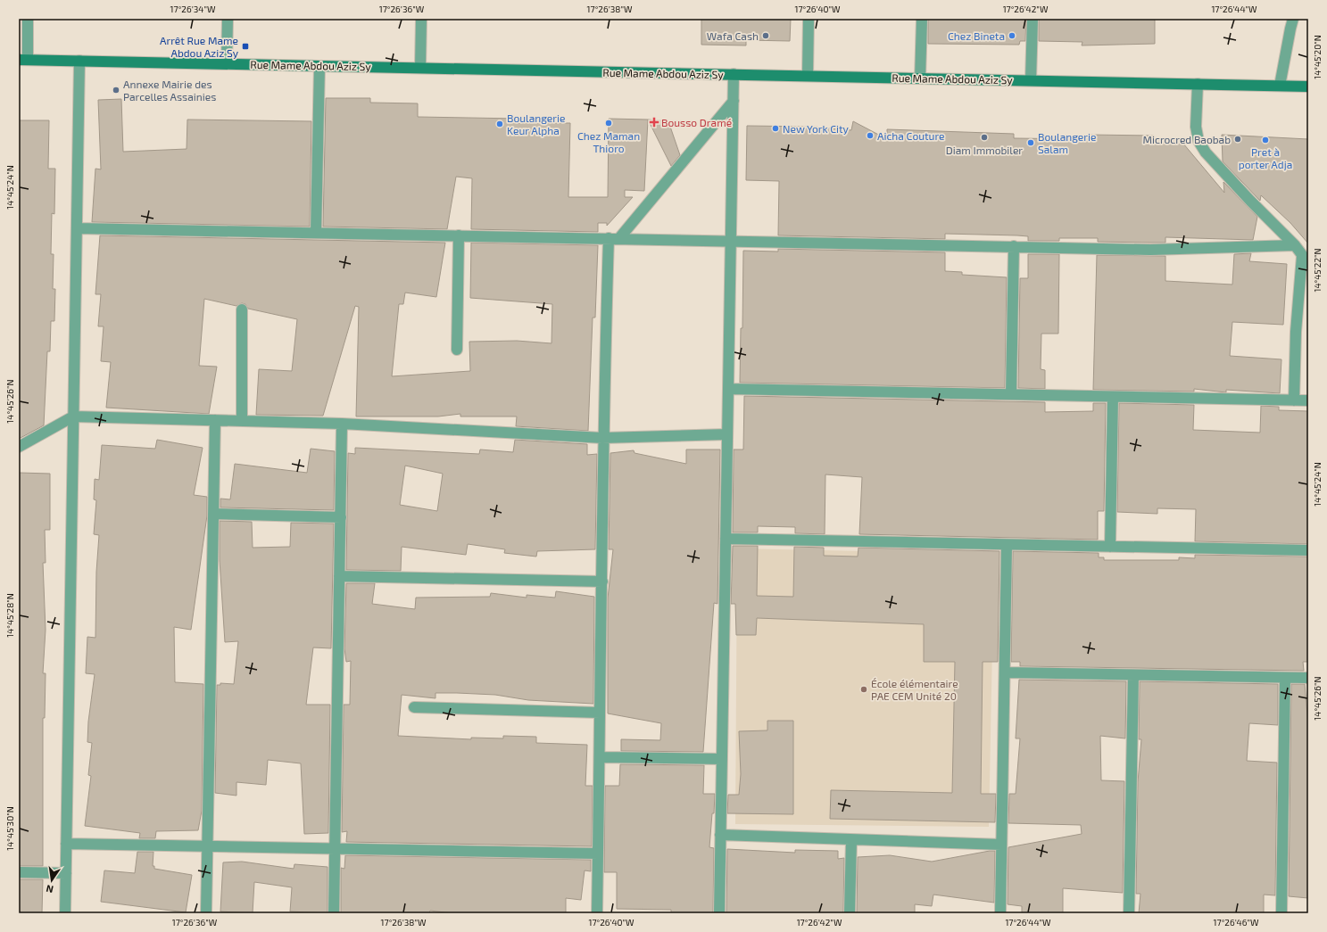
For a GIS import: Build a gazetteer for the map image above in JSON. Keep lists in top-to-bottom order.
{
  "streets": {
    "street": ["Rue Mame Abdou Aziz Sy"]
  },
  "places": {
    "other": [
      "Wafa Cash",
      "Chez Bineta",
      "Annexe Mairie des Parcelles Assainies",
      "Chez Maman Thioro",
      "Boulangerie Keur Alpha",
      "New York City",
      "Aicha Couture",
      "Diam Immobiler",
      "Microcred Baobab",
      "Pret à porter Adja",
      "Boulangerie Salam",
      "École élémentaire PAE CEM Unité 20"
    ],
    "transit": ["Arrêt Rue Mame Abdou Aziz Sy"],
    "health": ["Bousso Dramé"]
  },
  "north": "bottom",
  "coordinates": [
    "17°26'34\"W",
    "17°26'36\"W",
    "17°26'38\"W",
    "17°26'40\"W",
    "17°26'42\"W",
    "17°26'44\"W",
    "14°45'20\"N",
    "14°45'24\"N",
    "14°45'22\"N",
    "14°45'26\"N",
    "14°45'28\"N",
    "14°45'30\"N",
    "17°26'46\"W"
  ]
}
